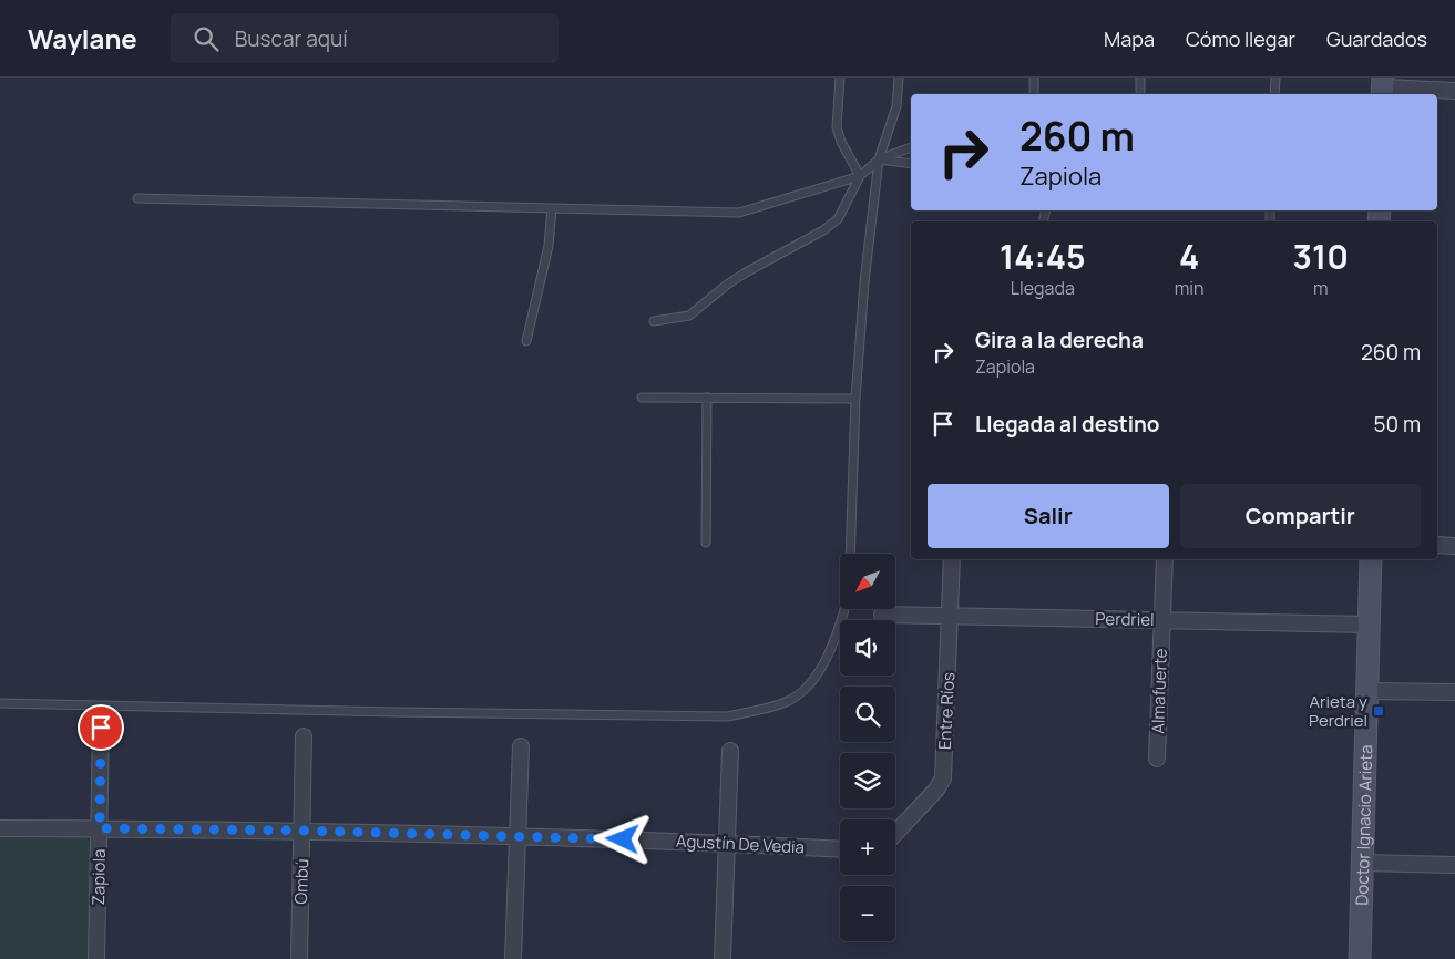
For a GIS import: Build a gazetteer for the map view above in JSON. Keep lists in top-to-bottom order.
{
  "streets": {
    "street": [
      "Perdriel",
      "Almafuerte",
      "Entre Ríos",
      "Doctor Ignacio Arieta",
      "Agustín De Vedia",
      "Zapiola",
      "Ombú"
    ]
  },
  "crossings": [
    ["Perdriel", "Almafuerte"],
    ["Perdriel", "Entre Ríos"],
    ["Perdriel", "Doctor Ignacio Arieta"],
    ["Agustín De Vedia", "Zapiola"],
    ["Agustín De Vedia", "Ombú"]
  ],
  "places": {
    "transit": ["Arieta y Perdriel"]
  },
  "north": "bottom left",
  "page": {
    "header": "Waylane",
    "search": "Buscar aquí",
    "nav": ["Mapa", "Cómo llegar", "Guardados"],
    "turn": ["260 m", "Zapiola"],
    "eta": [
      "14:45",
      "Llegada",
      "4",
      "min",
      "310",
      "m"
    ],
    "list": [
      {
        "name": "Gira a la derecha",
        "note": "Zapiola",
        "value": "260 m"
      },
      {
        "name": "Llegada al destino",
        "value": "50 m"
      }
    ],
    "buttons": ["Salir", "Compartir"],
    "map_buttons": ["+", "−"]
  }
}
